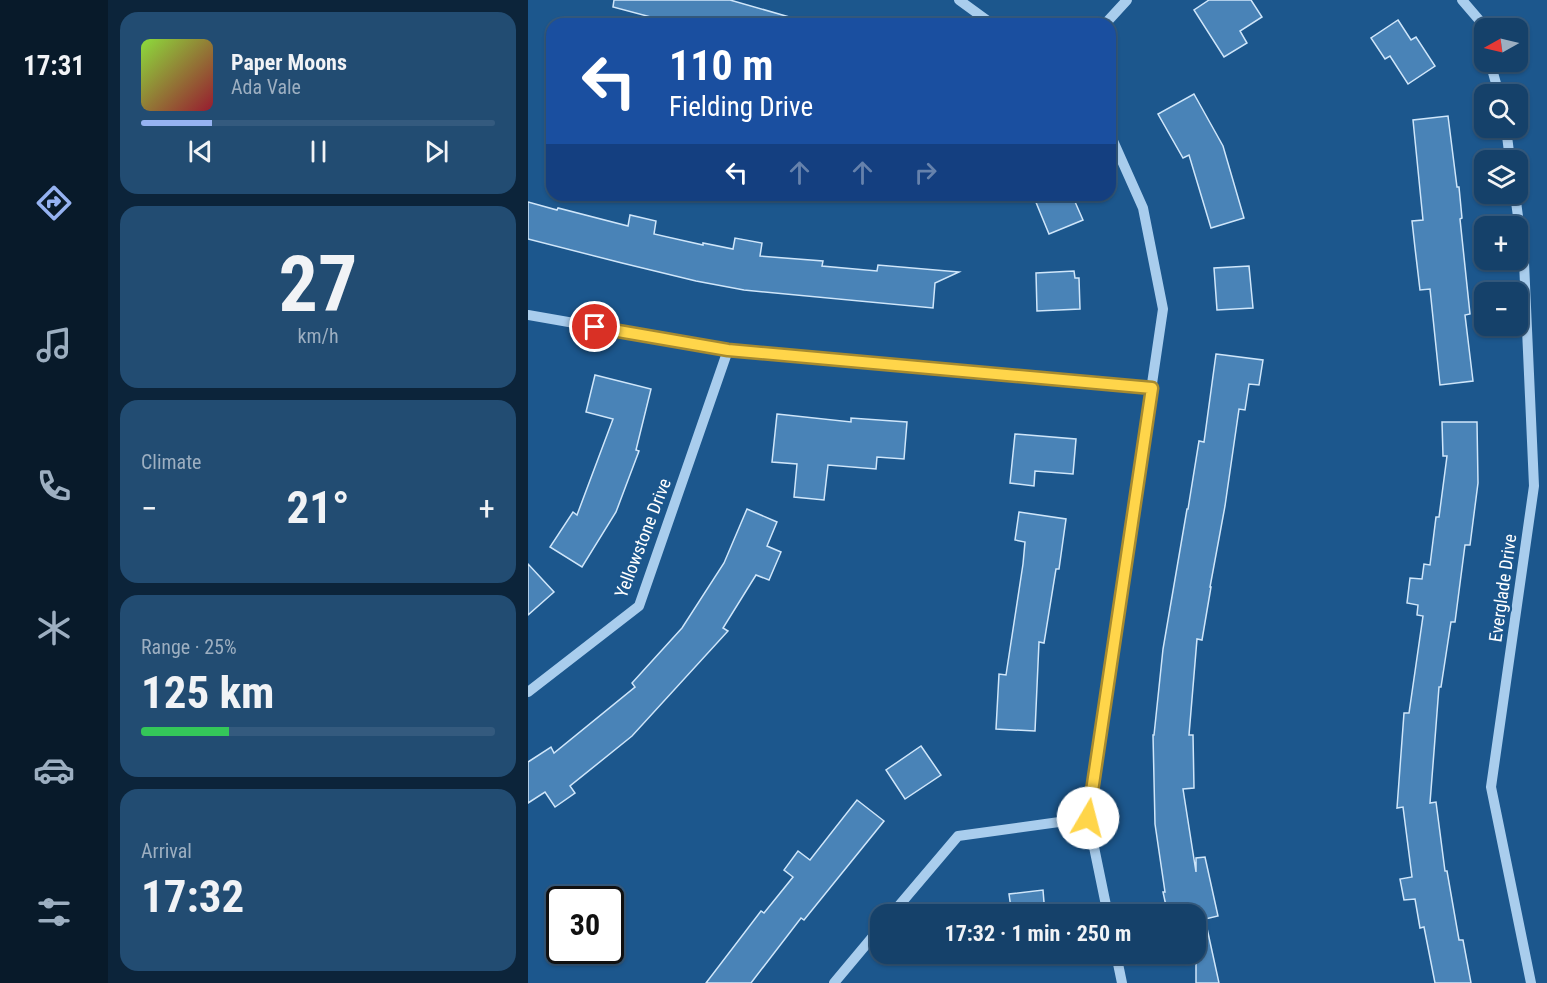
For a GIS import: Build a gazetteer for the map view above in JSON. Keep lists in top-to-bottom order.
{
  "streets": {
    "street": ["Yellowstone Drive", "Everglade Drive"]
  },
  "north": "left",
  "page": {
    "tabs": "17:31",
    "map_buttons": ["+", "−"],
    "turn": ["110 m", "Fielding Drive"],
    "song": ["Paper Moons", "Ada Vale"],
    "tile": [
      ["27", "km/h"],
      "Climate",
      ["Range · 25%", "125 km"],
      ["Arrival", "17:32"]
    ],
    "heat": ["−", "21°", "+"],
    "limit": "30",
    "trip": "17:32 · 1 min · 250 m"
  }
}
